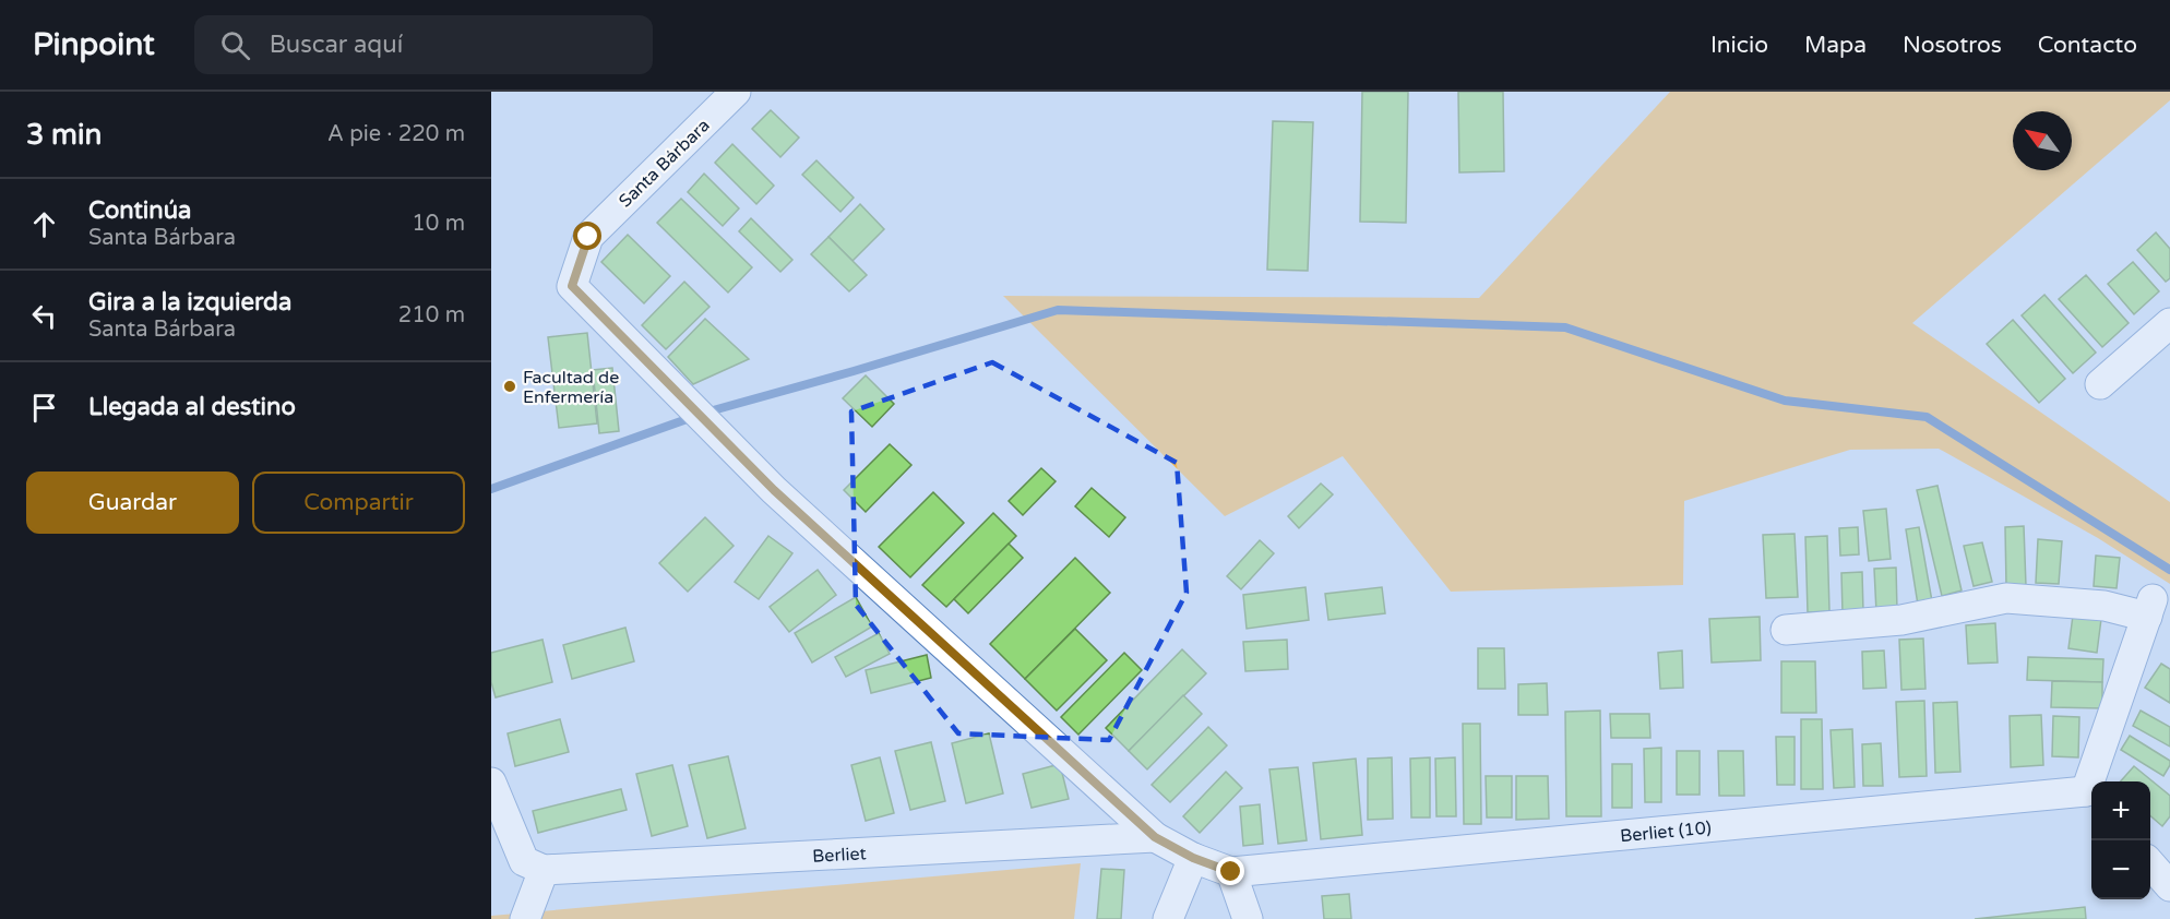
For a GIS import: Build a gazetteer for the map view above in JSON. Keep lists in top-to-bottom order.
{
  "streets": {
    "street": ["Santa Bárbara", "Berliet (10)", "Berliet"]
  },
  "crossings": [
    ["Santa Bárbara", "Berliet (10)"],
    ["Santa Bárbara", "Berliet"]
  ],
  "places": ["Facultad de Enfermería"],
  "north": "top left",
  "page": {
    "header": "Pinpoint",
    "search": "Buscar aquí",
    "nav": [
      "Inicio",
      "Mapa",
      "Nosotros",
      "Contacto"
    ],
    "heading": ["3 min", "A pie · 220 m"],
    "list": [
      ["Continúa", "Santa Bárbara", "10 m"],
      ["Gira a la izquierda", "Santa Bárbara", "210 m"],
      "Llegada al destino"
    ],
    "buttons": ["Guardar", "Compartir"],
    "map_buttons": ["+", "−"]
  }
}
